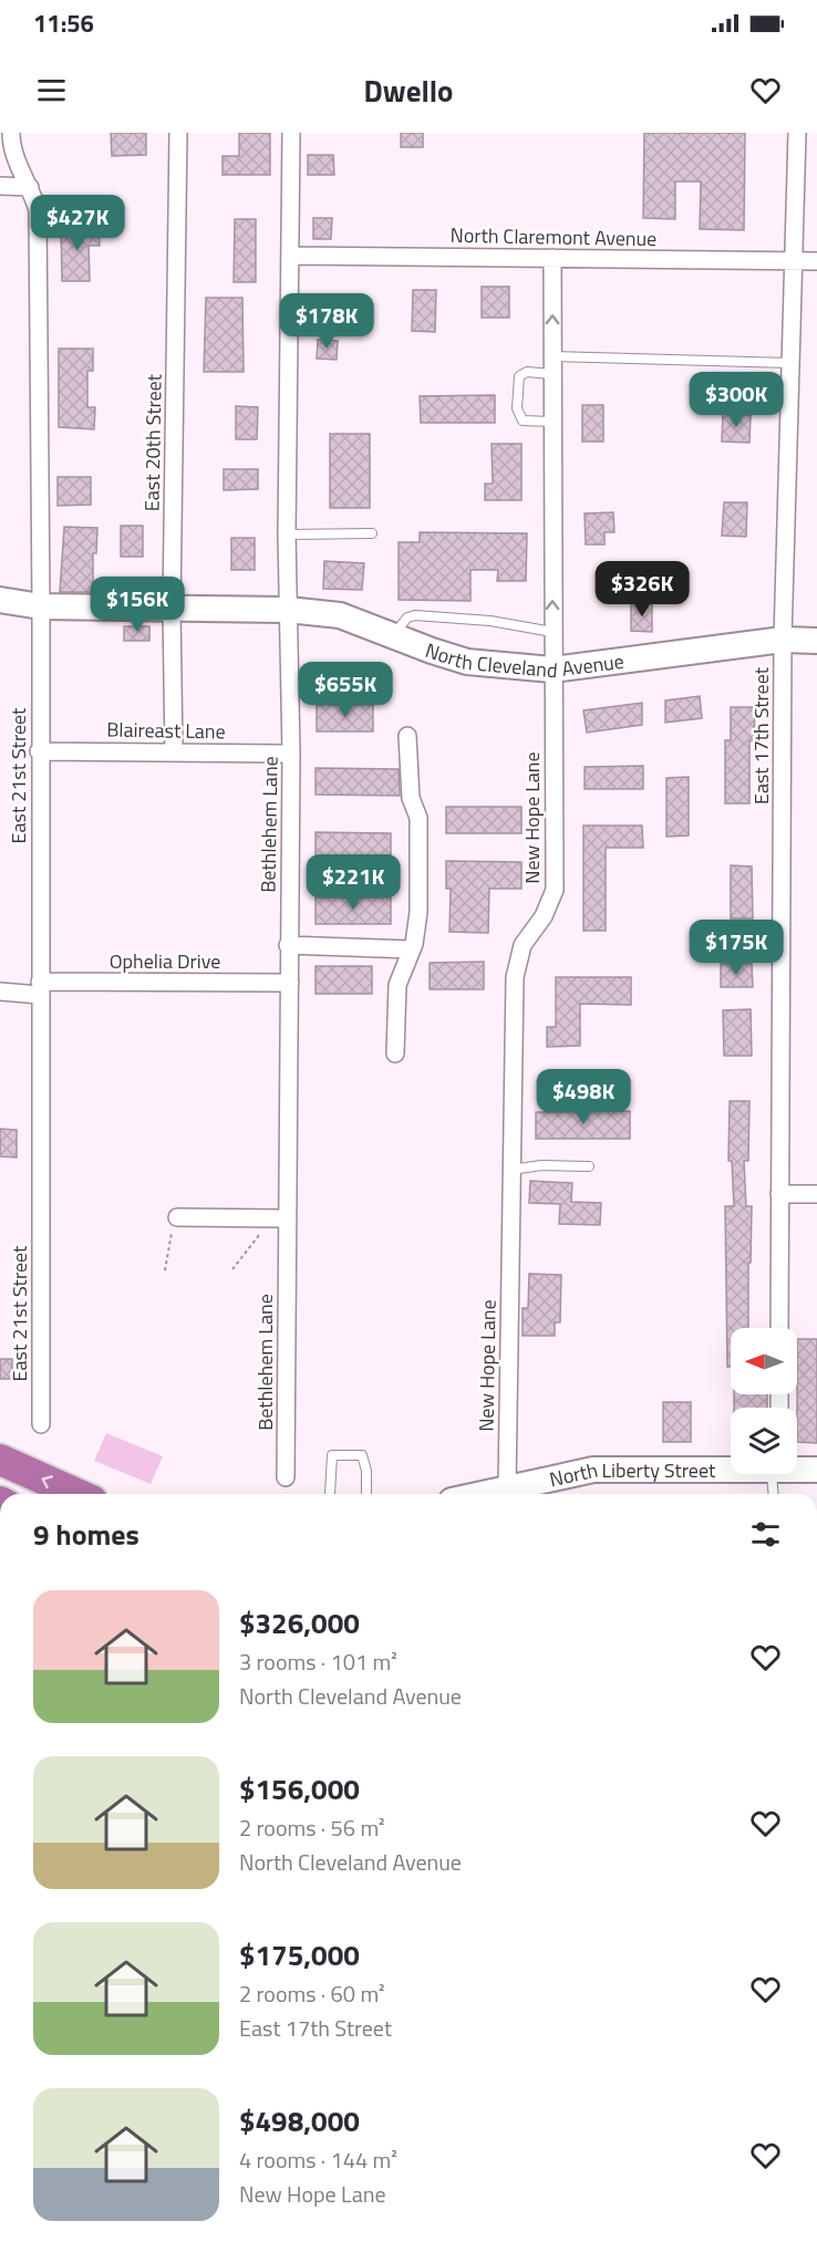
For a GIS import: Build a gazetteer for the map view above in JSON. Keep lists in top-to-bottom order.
{
  "streets": {
    "street": [
      "North Claremont Avenue",
      "East 20th Street",
      "North Cleveland Avenue",
      "Blaireast Lane",
      "East 17th Street",
      "East 21st Street",
      "New Hope Lane",
      "Bethlehem Lane",
      "Ophelia Drive",
      "North Liberty Street"
    ]
  },
  "crossings": [
    ["North Claremont Avenue", "East 17th Street"],
    ["North Claremont Avenue", "New Hope Lane"],
    ["North Claremont Avenue", "Bethlehem Lane"],
    ["East 20th Street", "North Cleveland Avenue"],
    ["East 20th Street", "Blaireast Lane"],
    ["North Cleveland Avenue", "East 17th Street"],
    ["North Cleveland Avenue", "East 21st Street"],
    ["North Cleveland Avenue", "New Hope Lane"],
    ["North Cleveland Avenue", "Bethlehem Lane"],
    ["Blaireast Lane", "East 21st Street"],
    ["Blaireast Lane", "Bethlehem Lane"],
    ["East 21st Street", "Ophelia Drive"],
    ["New Hope Lane", "North Liberty Street"],
    ["Bethlehem Lane", "Ophelia Drive"]
  ],
  "north": "left",
  "page": {
    "status": "11:56",
    "header": "Dwello",
    "price": [
      "$427K",
      "$178K",
      "$300K",
      "$326K",
      "$156K",
      "$655K",
      "$221K",
      "$175K",
      "$498K"
    ],
    "heading": "9 homes",
    "list": [
      {
        "name": "$326,000",
        "note": "3 rooms · 101 m² · North Cleveland Avenue"
      },
      {
        "name": "$156,000",
        "note": "2 rooms · 56 m² · North Cleveland Avenue"
      },
      {
        "name": "$175,000",
        "note": "2 rooms · 60 m² · East 17th Street"
      },
      {
        "name": "$498,000",
        "note": "4 rooms · 144 m² · New Hope Lane"
      }
    ]
  }
}
